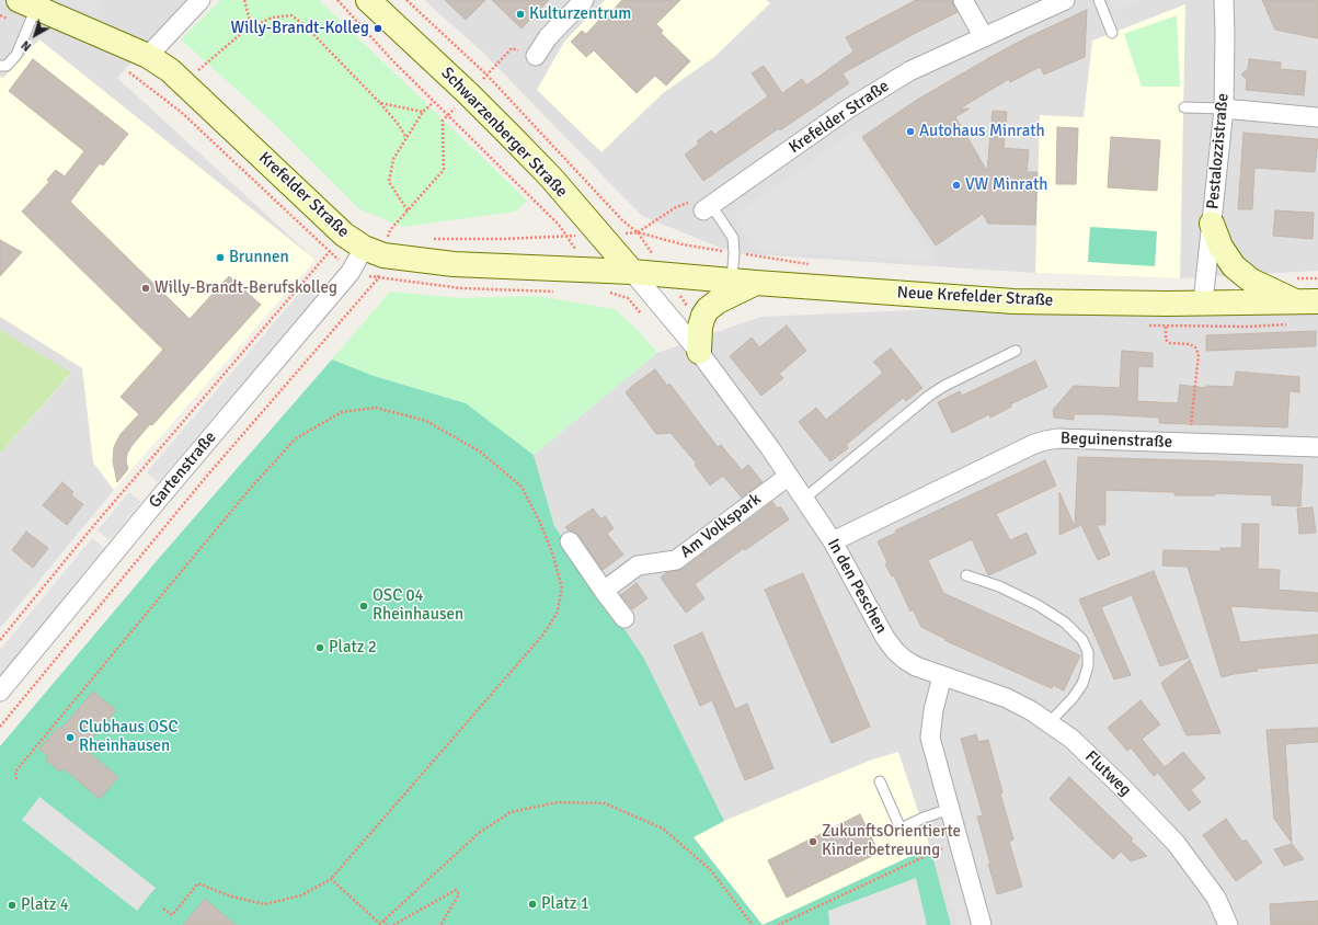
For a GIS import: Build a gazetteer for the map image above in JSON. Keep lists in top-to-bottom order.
{
  "streets": {
    "main road": ["Krefelder Straße", "Schwarzenberger Straße", "Neue Krefelder Straße"],
    "street": [
      "Pestalozzistraße",
      "Beguinenstraße",
      "Gartenstraße",
      "Am Volkspark",
      "In den Peschen",
      "Flutweg"
    ]
  },
  "crossings": [
    ["Krefelder Straße", "Schwarzenberger Straße"],
    ["Krefelder Straße", "Neue Krefelder Straße"],
    ["Krefelder Straße", "Gartenstraße"],
    ["Krefelder Straße", "In den Peschen"],
    ["Schwarzenberger Straße", "Neue Krefelder Straße"],
    ["Schwarzenberger Straße", "In den Peschen"],
    ["Pestalozzistraße", "Neue Krefelder Straße"],
    ["Neue Krefelder Straße", "In den Peschen"],
    ["Beguinenstraße", "In den Peschen"],
    ["Am Volkspark", "In den Peschen"],
    ["In den Peschen", "Flutweg"]
  ],
  "places": [
    "Kulturzentrum",
    "Willy-Brandt-Kolleg",
    "Autohaus Minrath",
    "VW Minrath",
    "Brunnen",
    "Willy-Brandt-Berufskolleg",
    "OSC 04 Rheinhausen",
    "Platz 2",
    "Clubhaus OSC Rheinhausen",
    "ZukunftsOrientierte Kinderbetreuung",
    "Platz 1",
    "Platz 4"
  ],
  "north": "bottom left"
}
